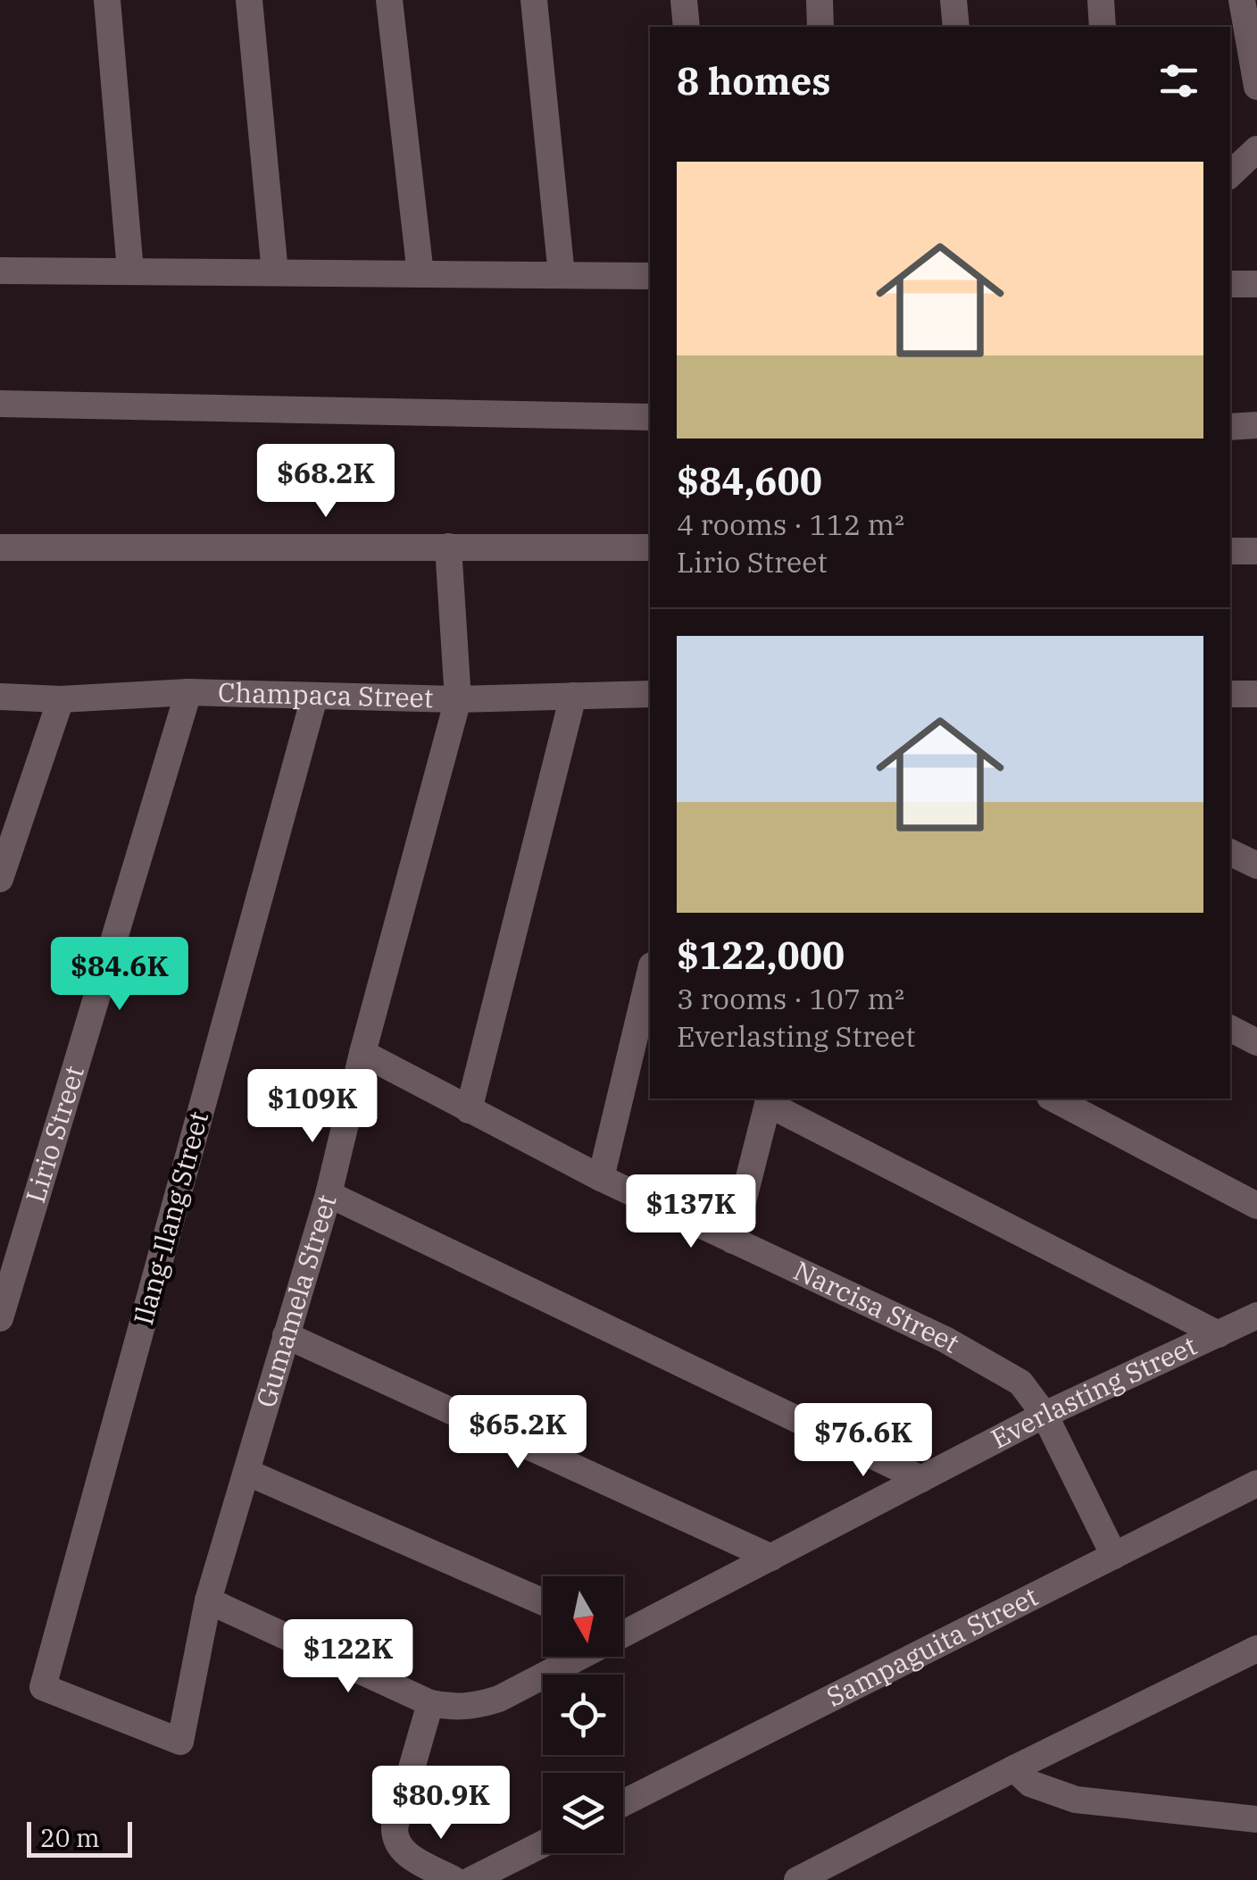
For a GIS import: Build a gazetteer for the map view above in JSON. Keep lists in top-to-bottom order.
{
  "streets": {
    "street": [
      "Champaca Street",
      "Lirio Street",
      "Ilang-Ilang Street",
      "Gumamela Street",
      "Narcisa Street",
      "Everlasting Street",
      "Sampaguita Street"
    ]
  },
  "crossings": [
    ["Champaca Street", "Lirio Street"],
    ["Champaca Street", "Ilang-Ilang Street"],
    ["Champaca Street", "Gumamela Street"],
    ["Ilang-Ilang Street", "Gumamela Street"],
    ["Gumamela Street", "Narcisa Street"],
    ["Gumamela Street", "Everlasting Street"],
    ["Narcisa Street", "Everlasting Street"],
    ["Narcisa Street", "Sampaguita Street"]
  ],
  "scale_bar": "20 m",
  "north": "bottom",
  "page": {
    "heading": "8 homes",
    "list": [
      {
        "name": "$84,600",
        "note": "4 rooms · 112 m² · Lirio Street"
      },
      {
        "name": "$122,000",
        "note": "3 rooms · 107 m² · Everlasting Street"
      }
    ],
    "price": [
      "$68.2K",
      "$84.6K",
      "$109K",
      "$137K",
      "$65.2K",
      "$76.6K",
      "$122K",
      "$80.9K"
    ],
    "scale": "20 m"
  }
}
